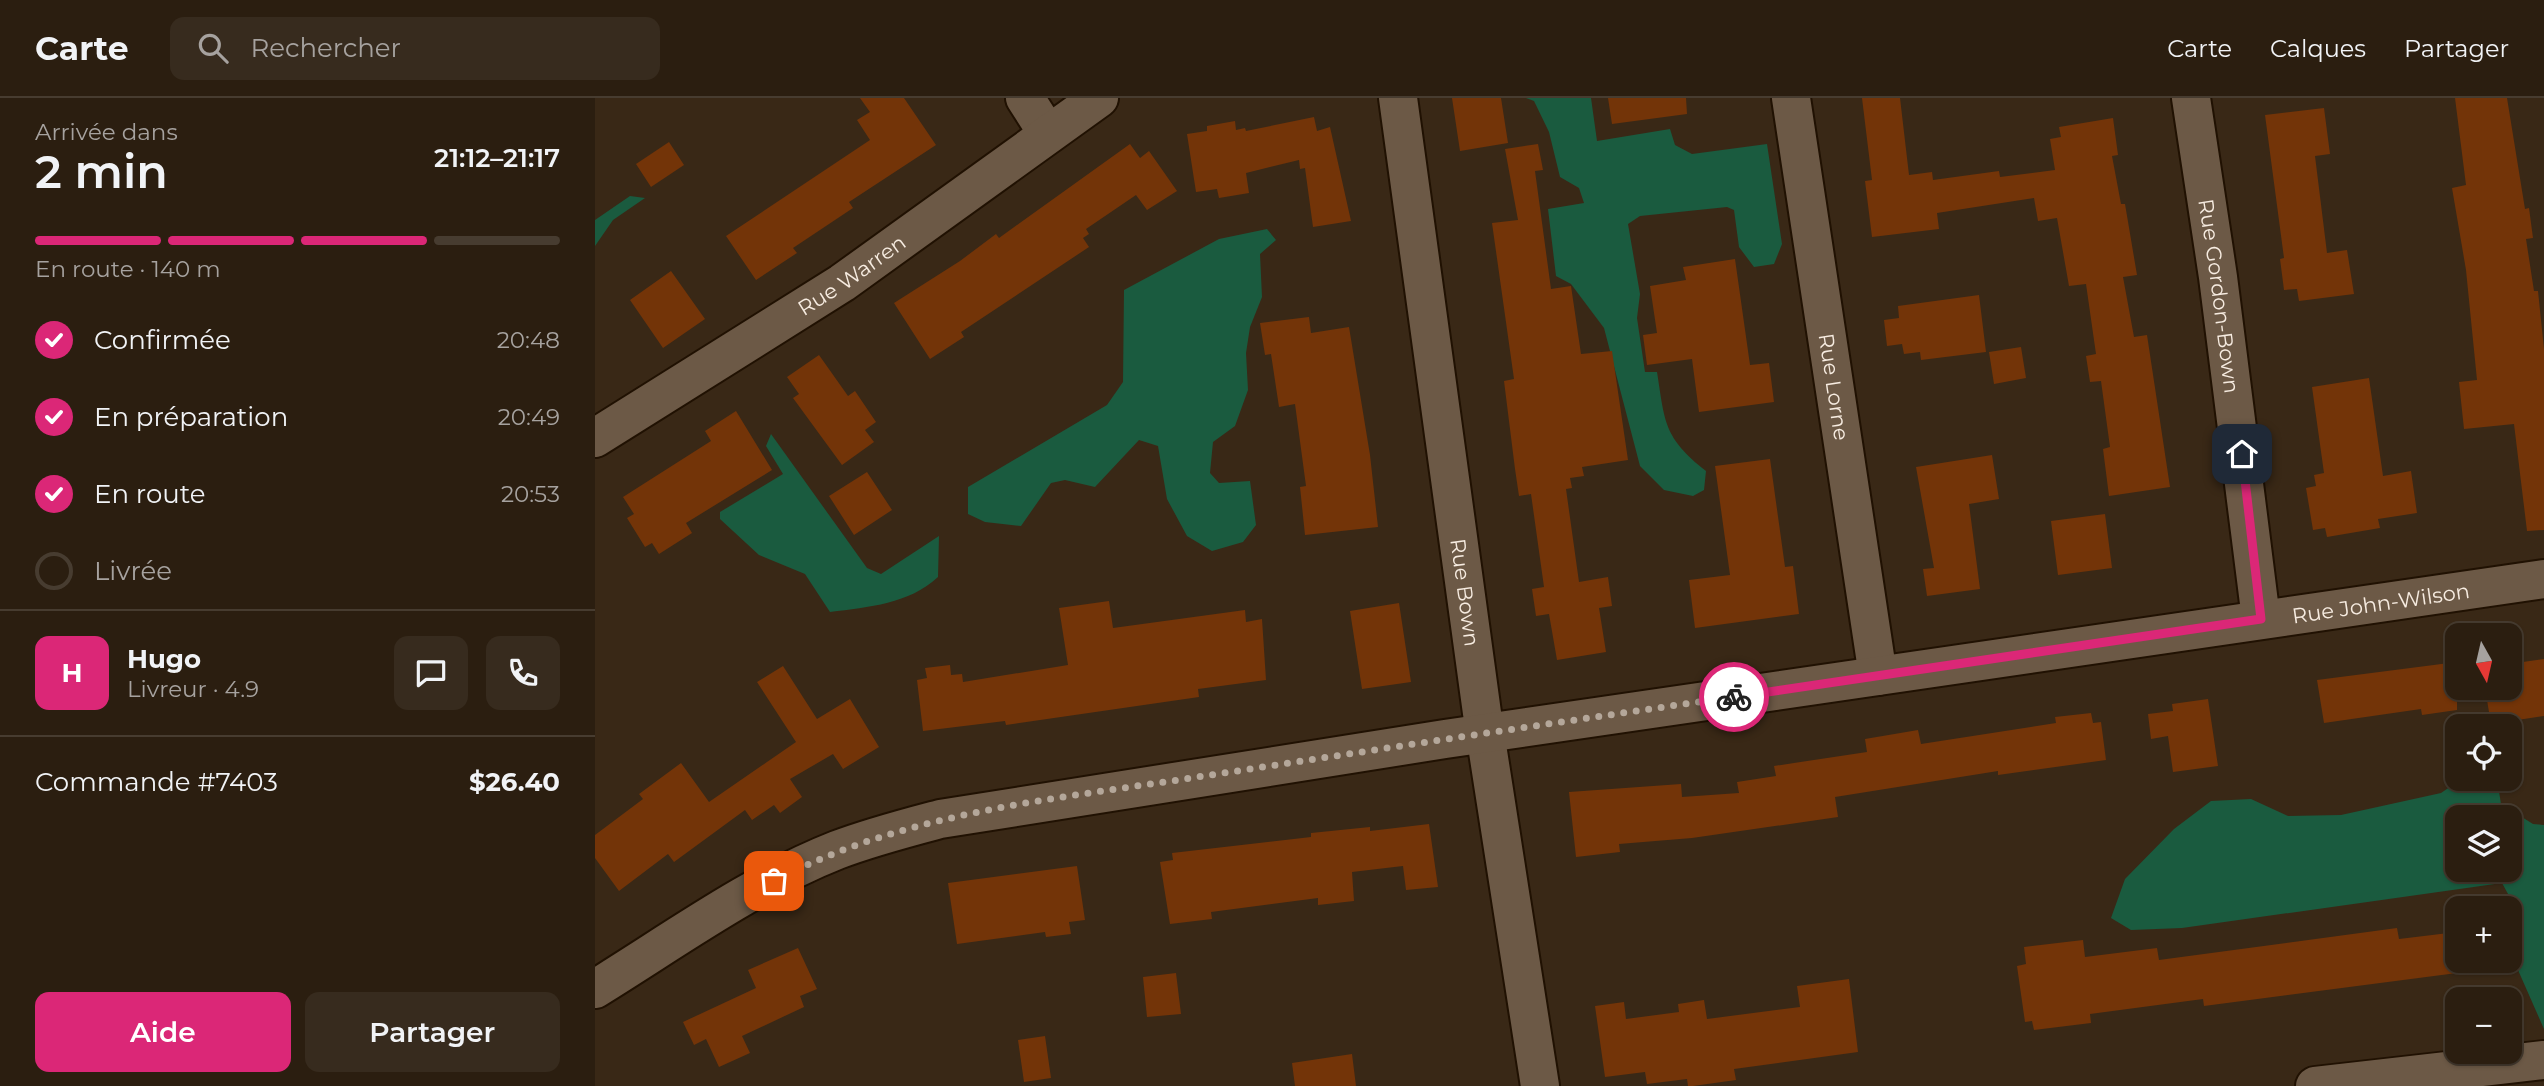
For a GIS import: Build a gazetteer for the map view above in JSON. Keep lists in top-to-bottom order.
{
  "streets": {
    "street": [
      "Rue Warren",
      "Rue Gordon-Bown",
      "Rue Lorne",
      "Rue Bown",
      "Rue John-Wilson"
    ]
  },
  "crossings": [
    ["Rue Gordon-Bown", "Rue John-Wilson"],
    ["Rue Lorne", "Rue John-Wilson"],
    ["Rue Bown", "Rue John-Wilson"]
  ],
  "north": "bottom",
  "page": {
    "header": "Carte",
    "search": "Rechercher",
    "nav": ["Carte", "Calques", "Partager"],
    "heading": ["2 min", "Arrivée dans", "21:12–21:17"],
    "panel": [
      "Hugo",
      "Livreur · 4.9",
      "Commande #7403",
      "$26.40"
    ],
    "bar": "En route · 140 m",
    "list": [
      ["Confirmée", "20:48"],
      ["En préparation", "20:49"],
      ["En route", "20:53"],
      "Livrée"
    ],
    "map_buttons": ["+", "−"],
    "round": "H",
    "buttons": ["Aide", "Partager"]
  }
}
